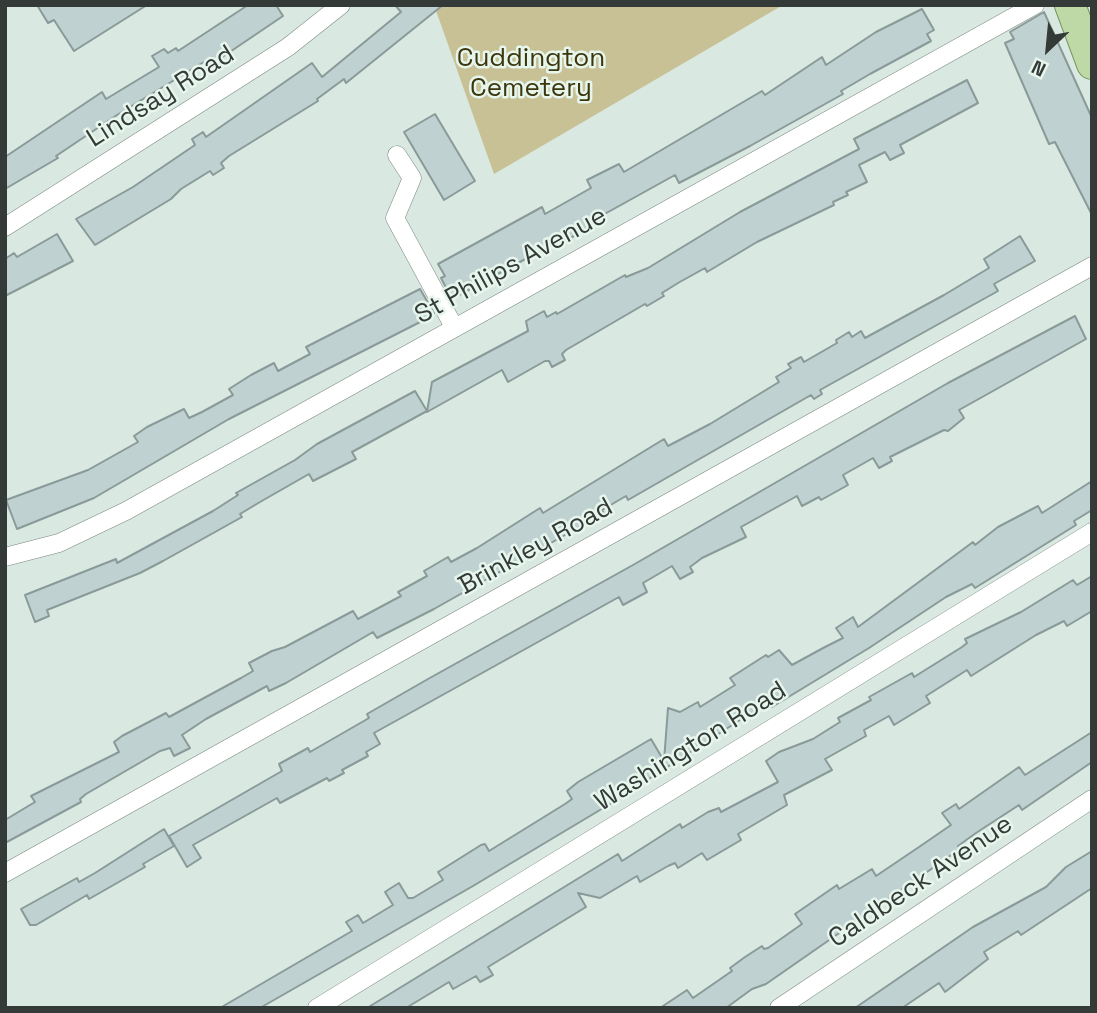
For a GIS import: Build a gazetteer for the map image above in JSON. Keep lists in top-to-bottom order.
{
  "streets": {
    "street": [
      "Lindsay Road",
      "St Philips Avenue",
      "Brinkley Road",
      "Washington Road",
      "Caldbeck Avenue"
    ]
  },
  "parks": ["Cuddington Cemetery"],
  "north": "bottom left"
}
